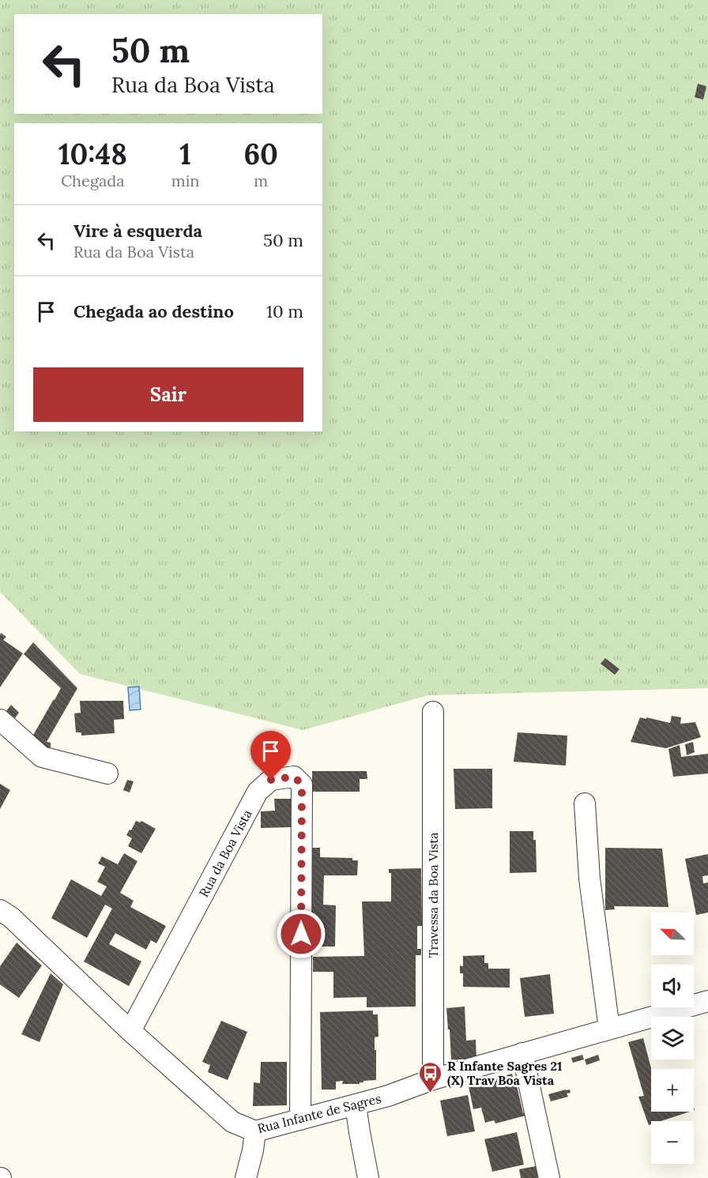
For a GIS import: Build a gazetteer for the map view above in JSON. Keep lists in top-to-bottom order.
{
  "streets": {
    "street": ["Rua da Boa Vista", "Travessa da Boa Vista", "Rua Infante de Sagres"]
  },
  "crossings": [
    ["Rua da Boa Vista", "Rua Infante de Sagres"],
    ["Travessa da Boa Vista", "Rua Infante de Sagres"]
  ],
  "places": {
    "bus stop": ["R Infante Sagres 21 (X) Trav Boa Vista"]
  },
  "north": "top left",
  "page": {
    "turn": ["50 m", "Rua da Boa Vista"],
    "eta": [
      "10:48",
      "Chegada",
      "1",
      "min",
      "60",
      "m"
    ],
    "list": [
      {
        "name": "Vire à esquerda",
        "note": "Rua da Boa Vista",
        "value": "50 m"
      },
      {
        "name": "Chegada ao destino",
        "value": "10 m"
      }
    ],
    "buttons": "Sair",
    "map_buttons": ["+", "−"]
  }
}
